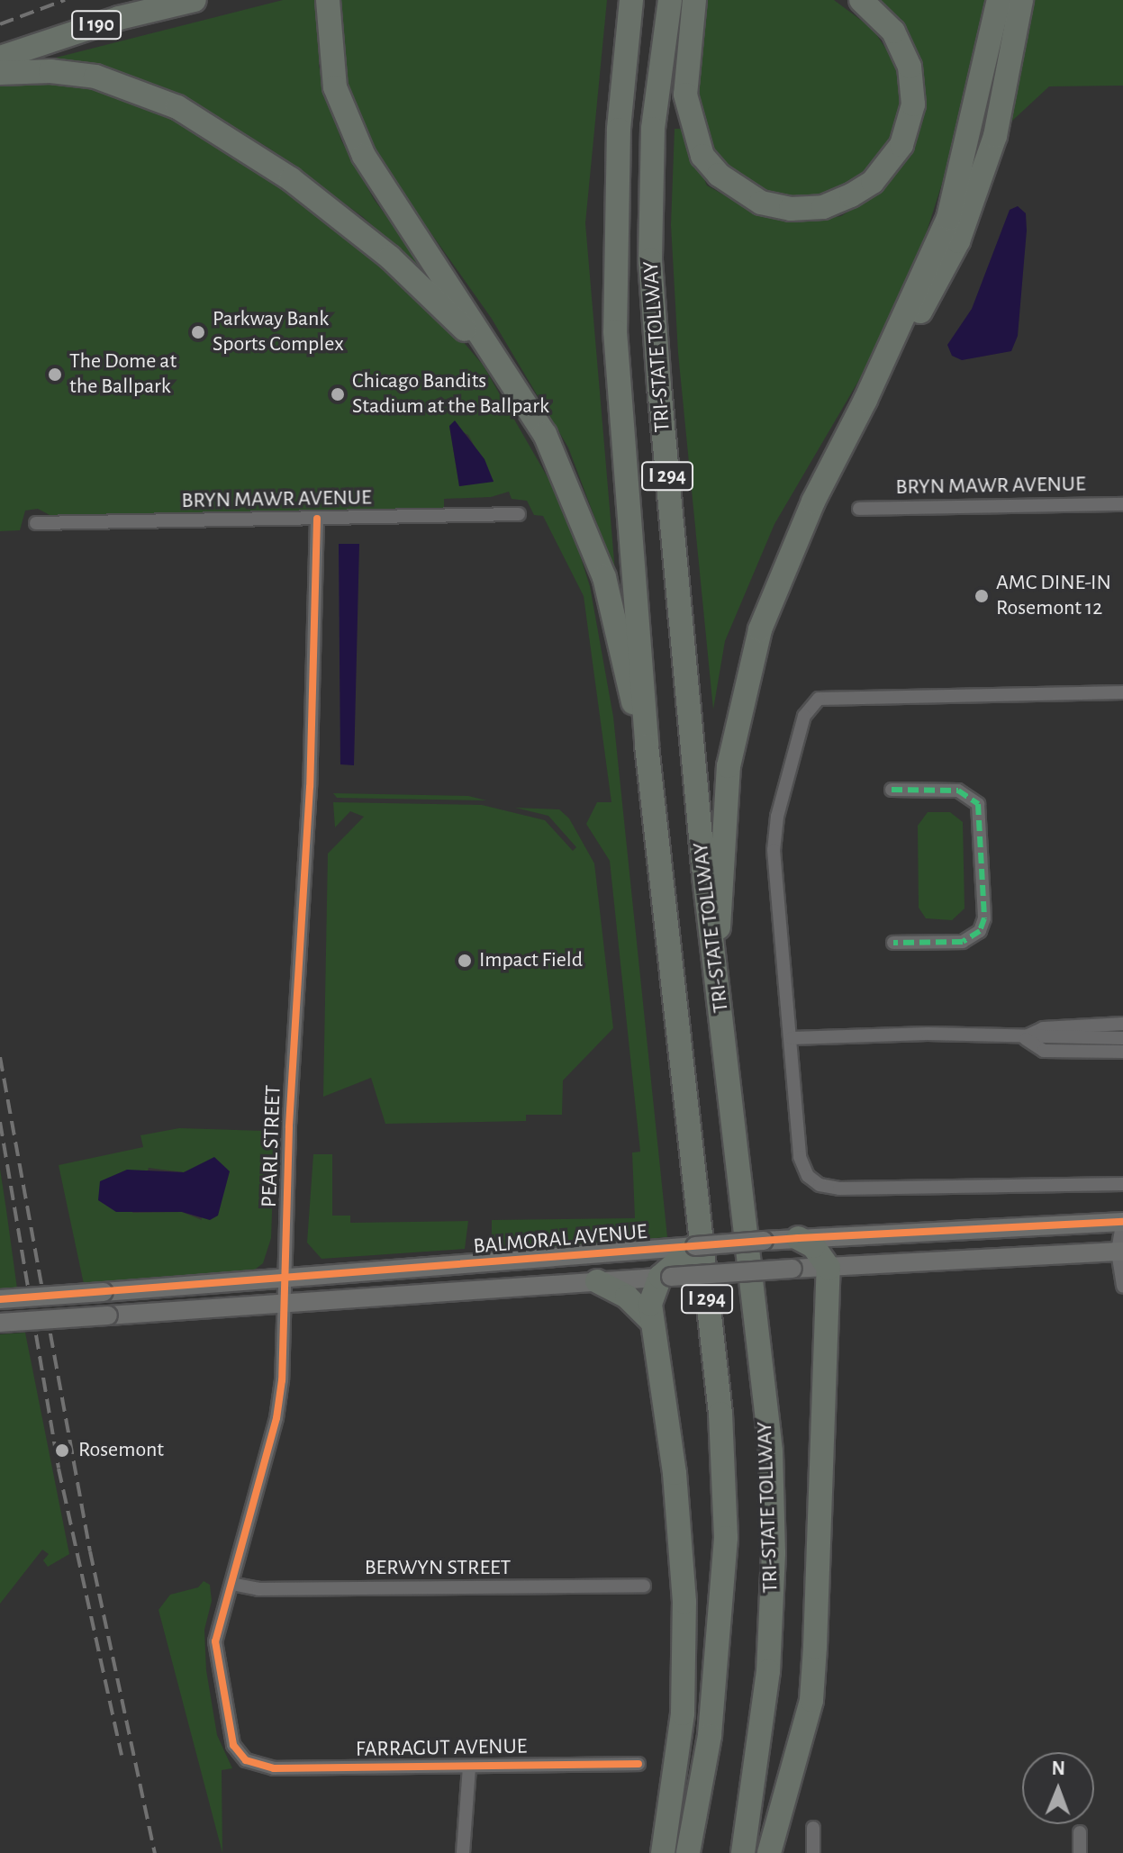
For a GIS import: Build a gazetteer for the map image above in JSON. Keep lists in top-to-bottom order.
{
  "streets": {
    "highway": ["I 190", "TRI-STATE TOLLWAY", "I 294"],
    "street": [
      "BRYN MAWR AVENUE",
      "PEARL STREET",
      "BALMORAL AVENUE",
      "BERWYN STREET",
      "FARRAGUT AVENUE"
    ]
  },
  "crossings": [
    ["BRYN MAWR AVENUE", "PEARL STREET"],
    ["PEARL STREET", "BALMORAL AVENUE"],
    ["PEARL STREET", "BERWYN STREET"],
    ["PEARL STREET", "FARRAGUT AVENUE"]
  ],
  "places": [
    "Parkway Bank Sports Complex",
    "The Dome at the Ballpark",
    "Chicago Bandits Stadium at the Ballpark",
    "AMC DINE-IN Rosemont 12",
    "Impact Field",
    "Rosemont"
  ],
  "north": "top"
}
